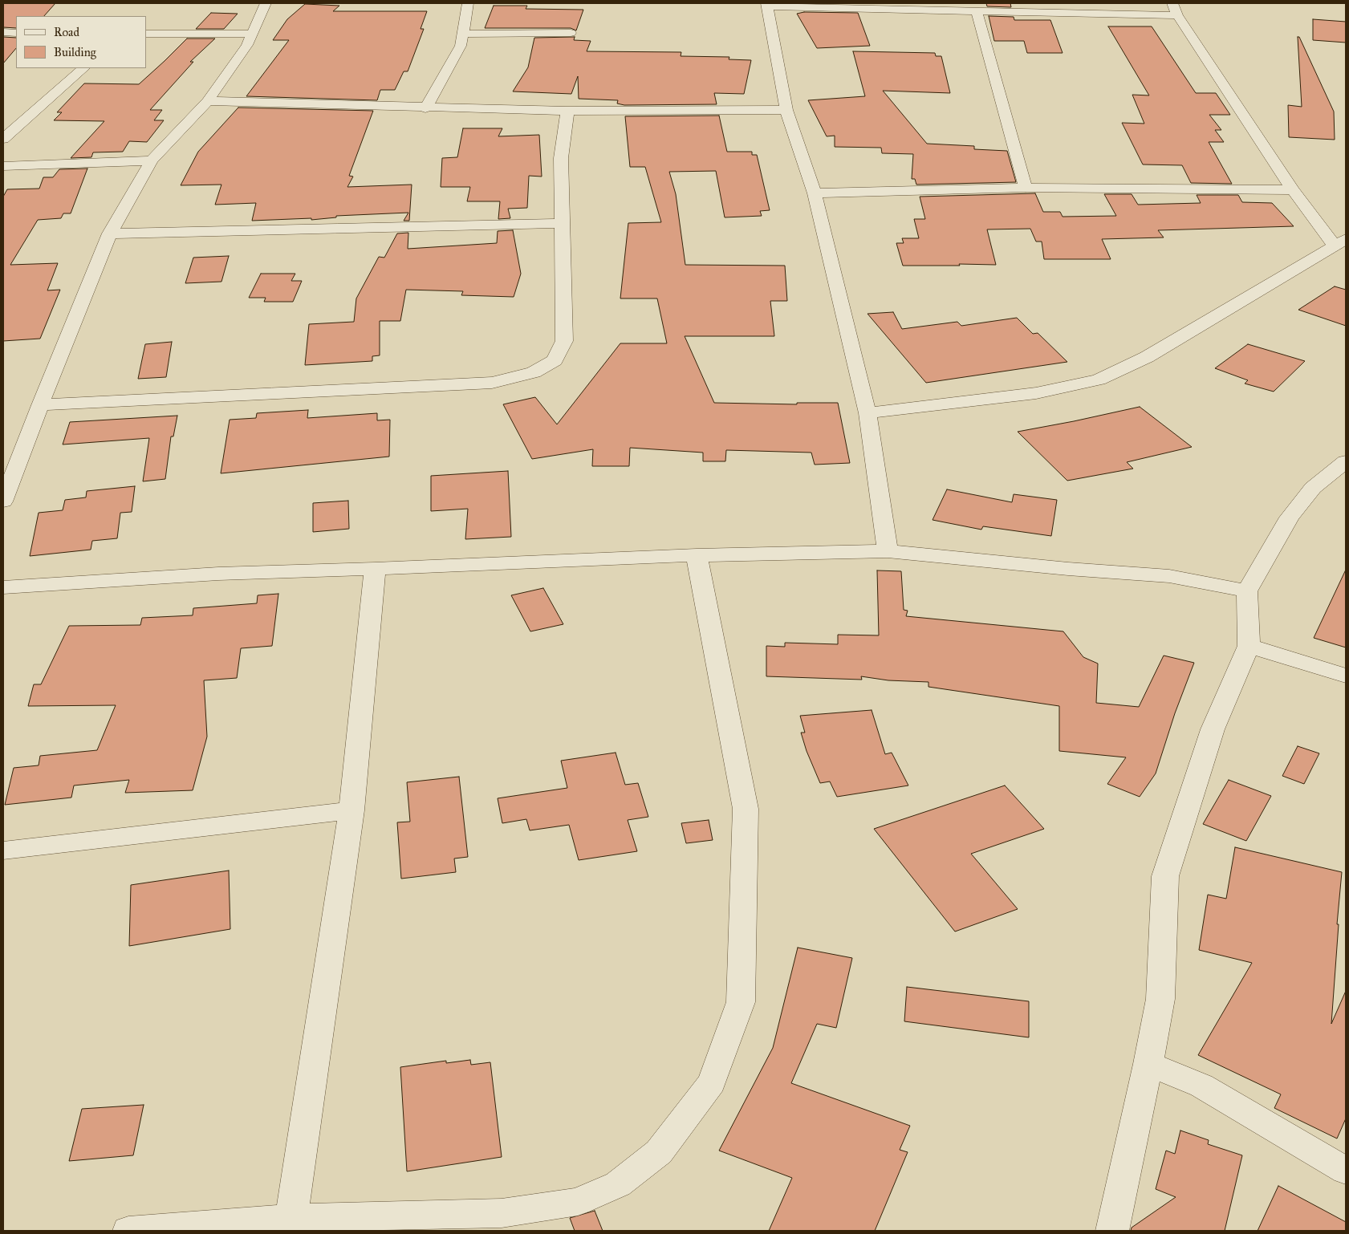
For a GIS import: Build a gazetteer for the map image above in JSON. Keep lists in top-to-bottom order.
{
  "legend": ["Road", "Building"]
}
